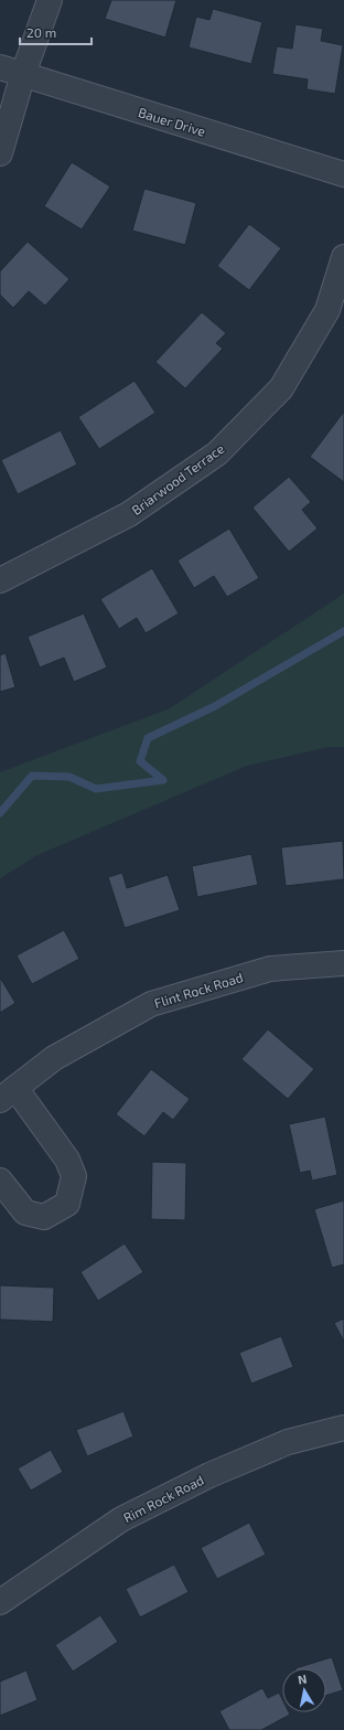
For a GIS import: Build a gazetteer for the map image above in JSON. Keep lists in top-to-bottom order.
{
  "streets": {
    "street": [
      "Bauer Drive",
      "Briarwood Terrace",
      "Flint Rock Road",
      "Rim Rock Road"
    ]
  },
  "scale_bar": "20 m",
  "north": "top"
}
